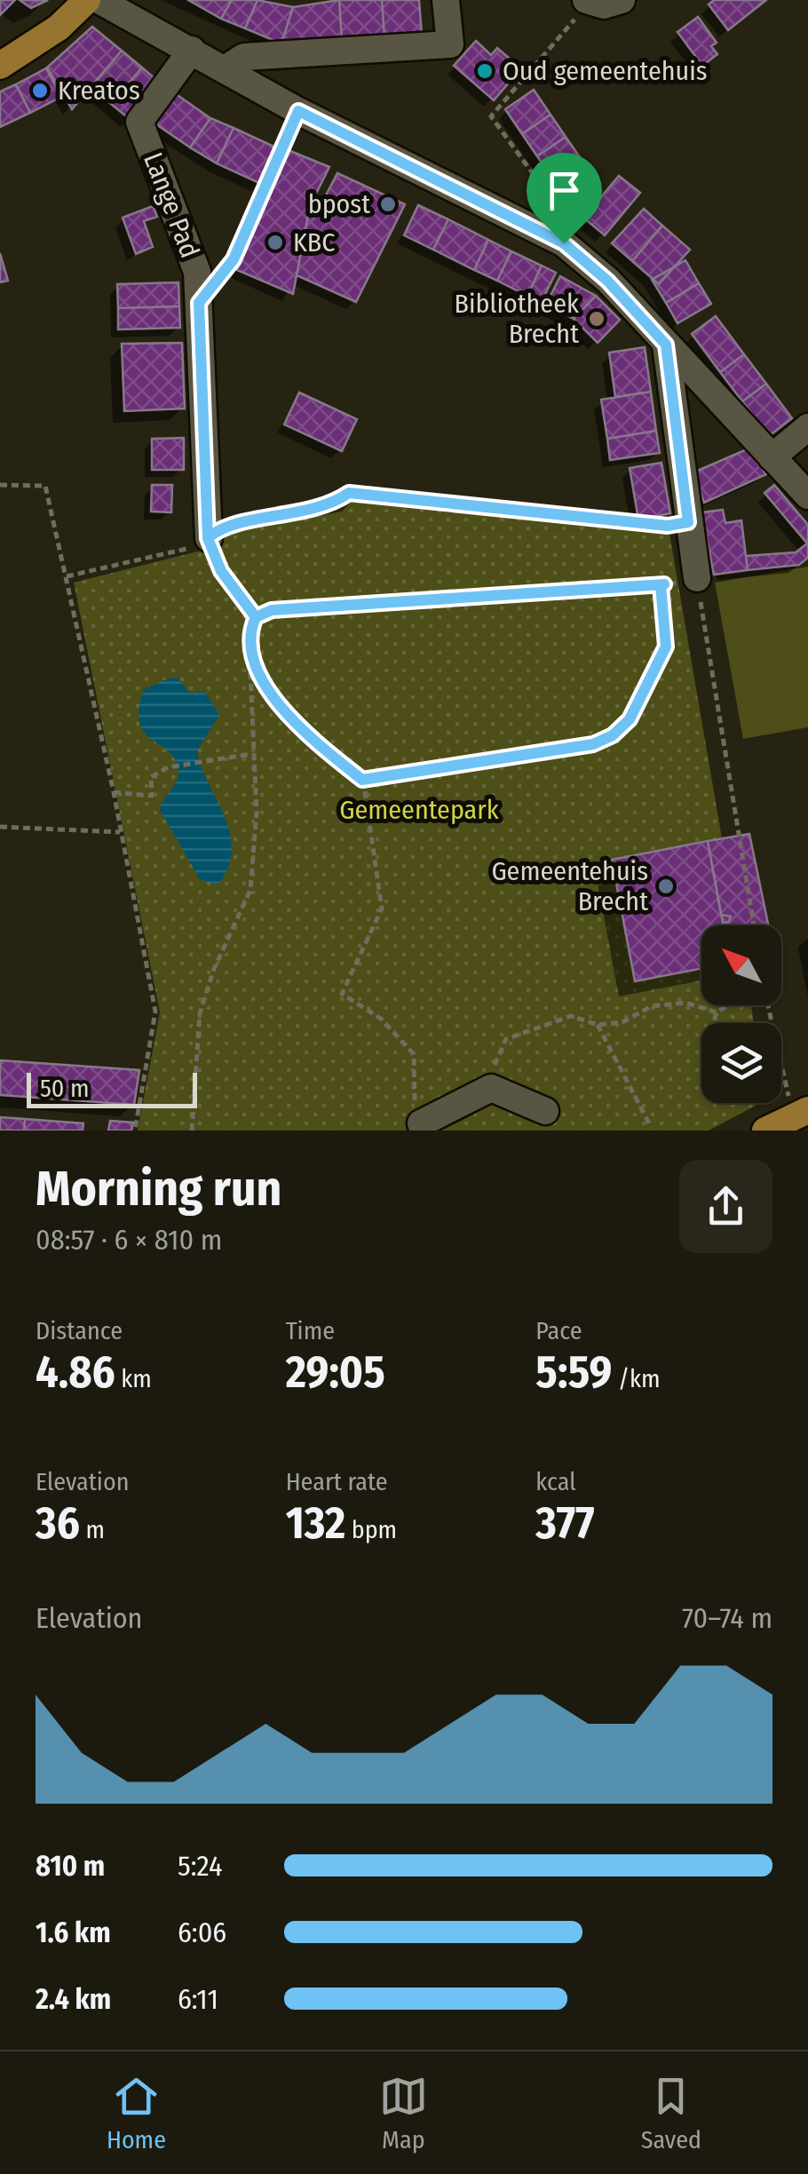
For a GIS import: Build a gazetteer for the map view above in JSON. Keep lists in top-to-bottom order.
{
  "streets": {
    "street": ["Lange Pad"]
  },
  "parks": ["Gemeentepark"],
  "places": [
    "Oud gemeentehuis",
    "Kreatos",
    "bpost",
    "KBC",
    "Bibliotheek Brecht",
    "Gemeentehuis Brecht"
  ],
  "scale_bar": "50 m",
  "north": "top left",
  "page": {
    "scale": "50 m",
    "heading": ["Morning run", "08:57 · 6 × 810 m"],
    "stats": [
      ["Distance", "4.86 km"],
      ["Time", "29:05"],
      ["Pace", "5:59 /km"],
      ["Elevation", "36 m"],
      ["Heart rate", "132 bpm"],
      ["kcal", "377"]
    ],
    "chart": ["Elevation", "70–74 m"],
    "list": [
      {
        "name": "810 m",
        "note": "5:24"
      },
      {
        "name": "1.6 km",
        "note": "6:06"
      },
      {
        "name": "2.4 km",
        "note": "6:11"
      }
    ],
    "tabs": ["Home", "Map", "Saved"]
  }
}
